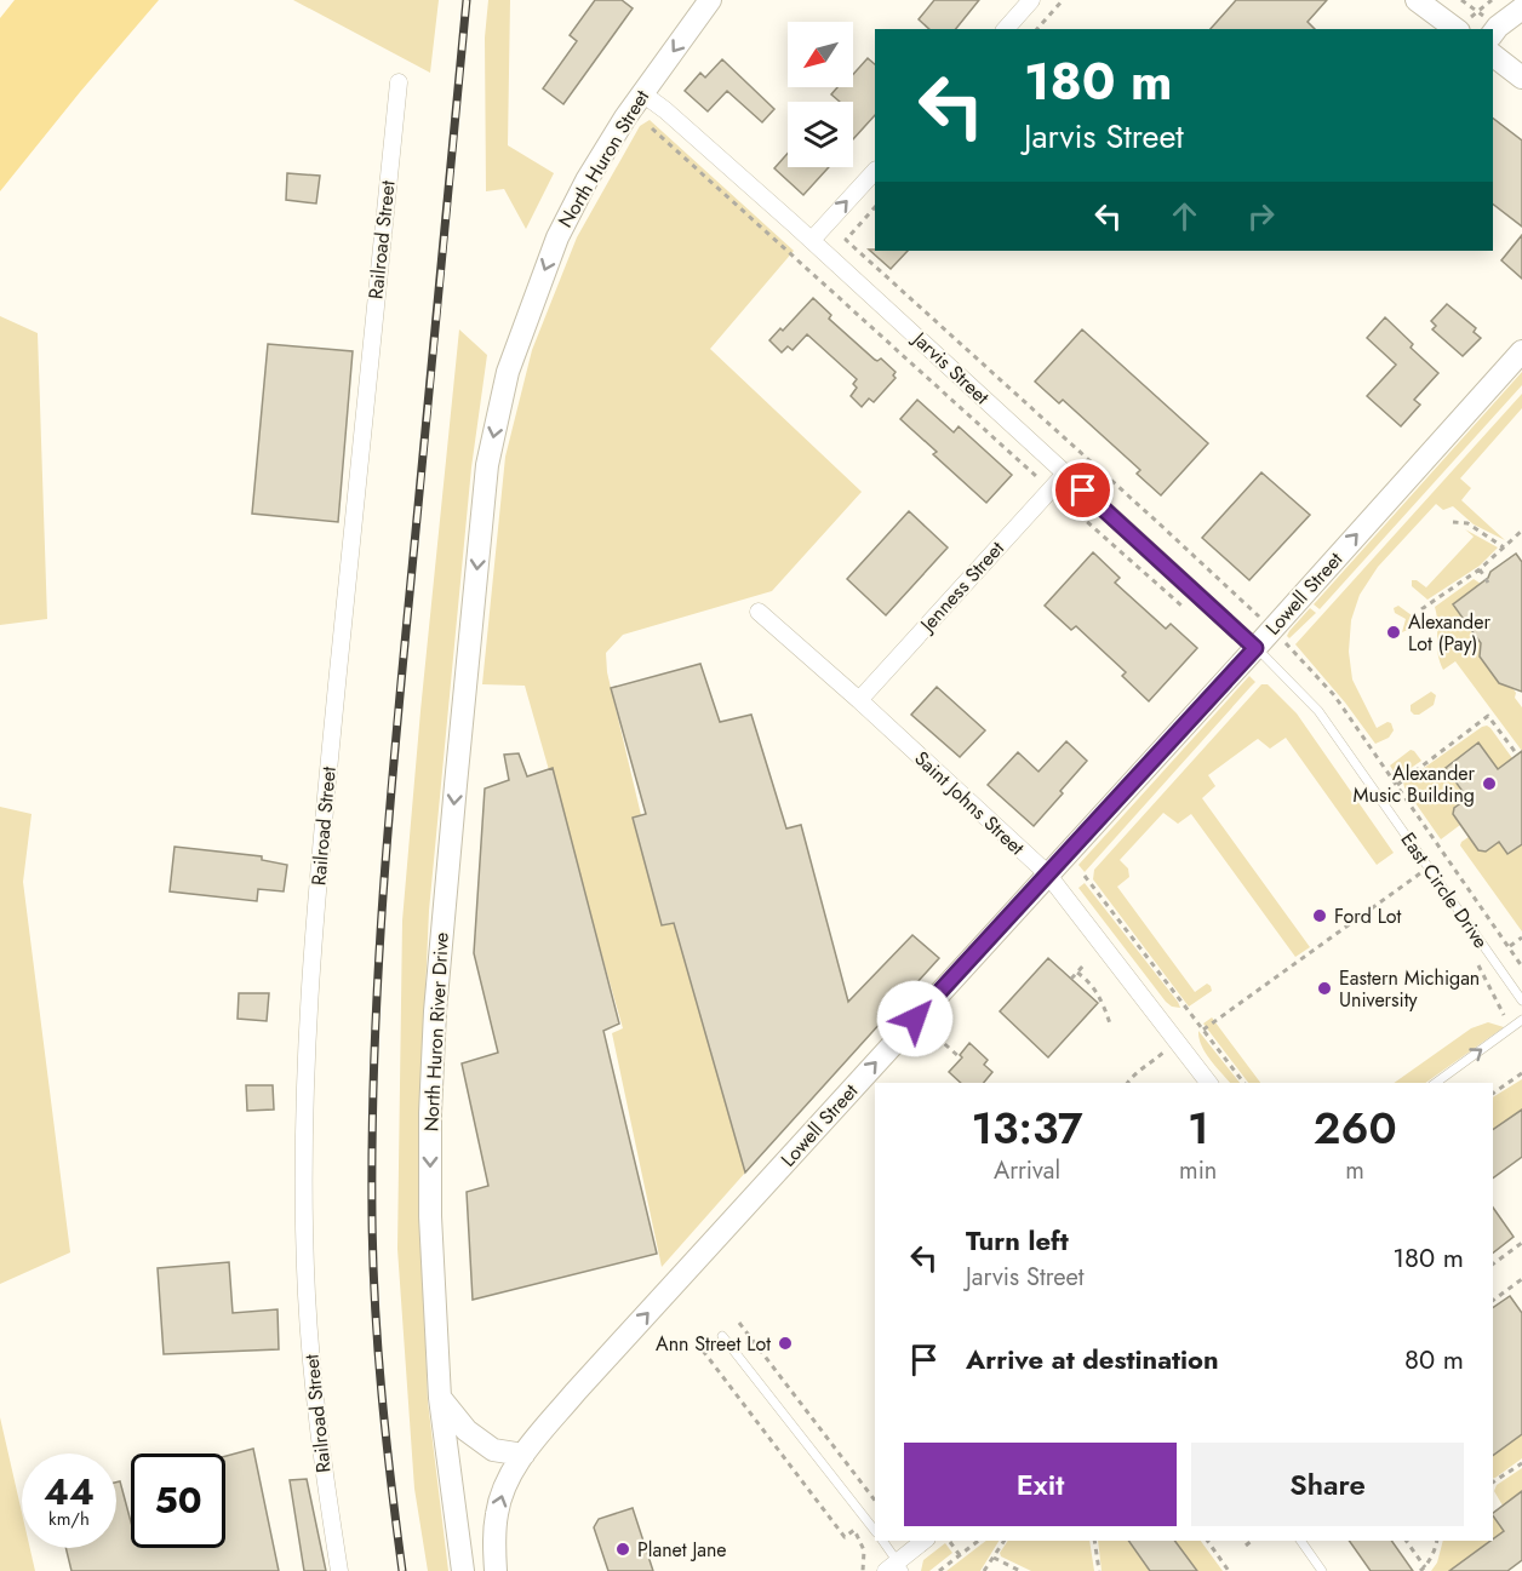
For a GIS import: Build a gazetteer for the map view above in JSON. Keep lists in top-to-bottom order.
{
  "streets": {
    "main road": ["North Huron Street", "Lowell Street", "North Huron River Drive"],
    "street": [
      "Railroad Street",
      "Jarvis Street",
      "Jenness Street",
      "Saint Johns Street"
    ],
    "lane": ["East Circle Drive"]
  },
  "crossings": [
    ["North Huron Street", "Jarvis Street"],
    ["North Huron Street", "North Huron River Drive"],
    ["Jarvis Street", "Jenness Street"],
    ["Jarvis Street", "Lowell Street"],
    ["Jarvis Street", "East Circle Drive"],
    ["Jenness Street", "Saint Johns Street"],
    ["Lowell Street", "Saint Johns Street"],
    ["Lowell Street", "East Circle Drive"]
  ],
  "one_way": ["North Huron Street", "Lowell Street", "North Huron River Drive"],
  "places": [
    "Alexander Lot (Pay)",
    "Alexander Music Building",
    "Ford Lot",
    "Eastern Michigan University",
    "Ann Street Lot",
    "Planet Jane"
  ],
  "north": "bottom left",
  "page": {
    "turn": ["180 m", "Jarvis Street"],
    "eta": [
      "13:37",
      "Arrival",
      "1",
      "min",
      "260",
      "m"
    ],
    "list": [
      {
        "name": "Turn left",
        "note": "Jarvis Street",
        "value": "180 m"
      },
      {
        "name": "Arrive at destination",
        "value": "80 m"
      }
    ],
    "buttons": ["Exit", "Share"],
    "speed": "44 km/h",
    "limit": "50"
  }
}
